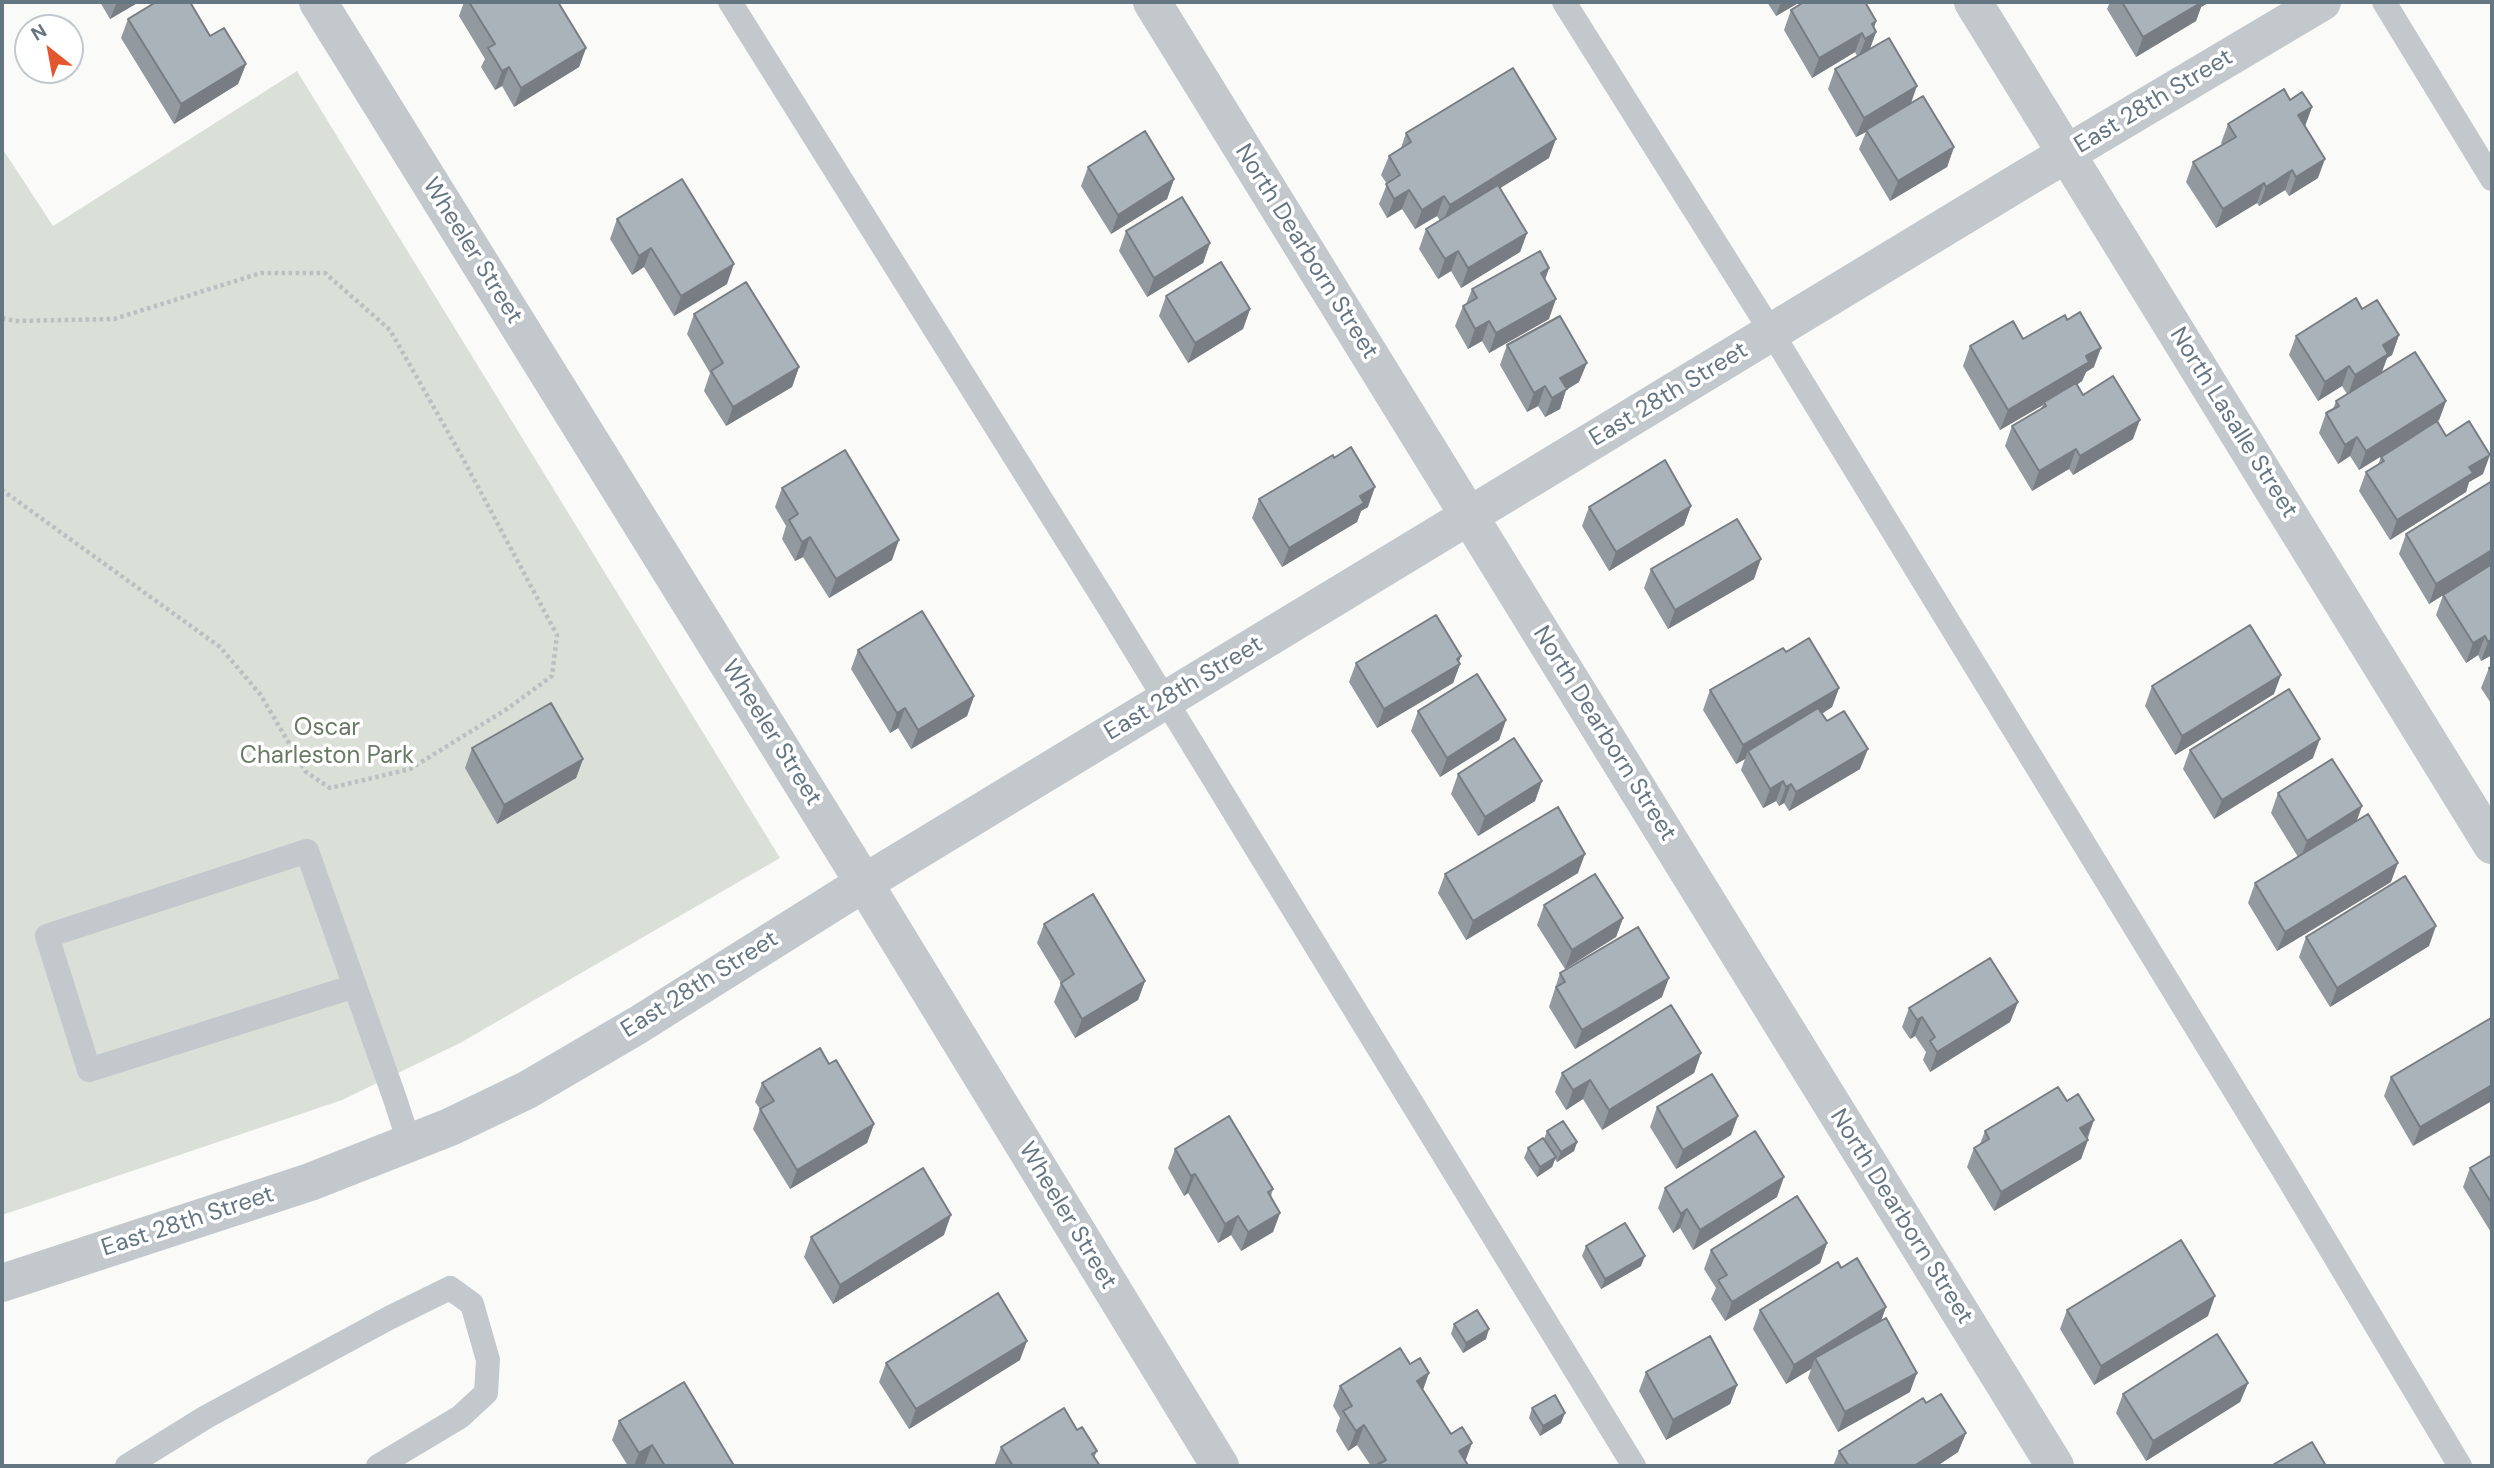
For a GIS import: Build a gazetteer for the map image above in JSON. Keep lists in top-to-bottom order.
{
  "streets": {
    "street": [
      "East 28th Street",
      "Wheeler Street",
      "North Dearborn Street",
      "North Lasalle Street"
    ]
  },
  "crossings": [
    ["East 28th Street", "Wheeler Street"],
    ["East 28th Street", "North Dearborn Street"],
    ["East 28th Street", "North Lasalle Street"]
  ],
  "parks": ["Oscar Charleston Park"],
  "north": "top left"
}
